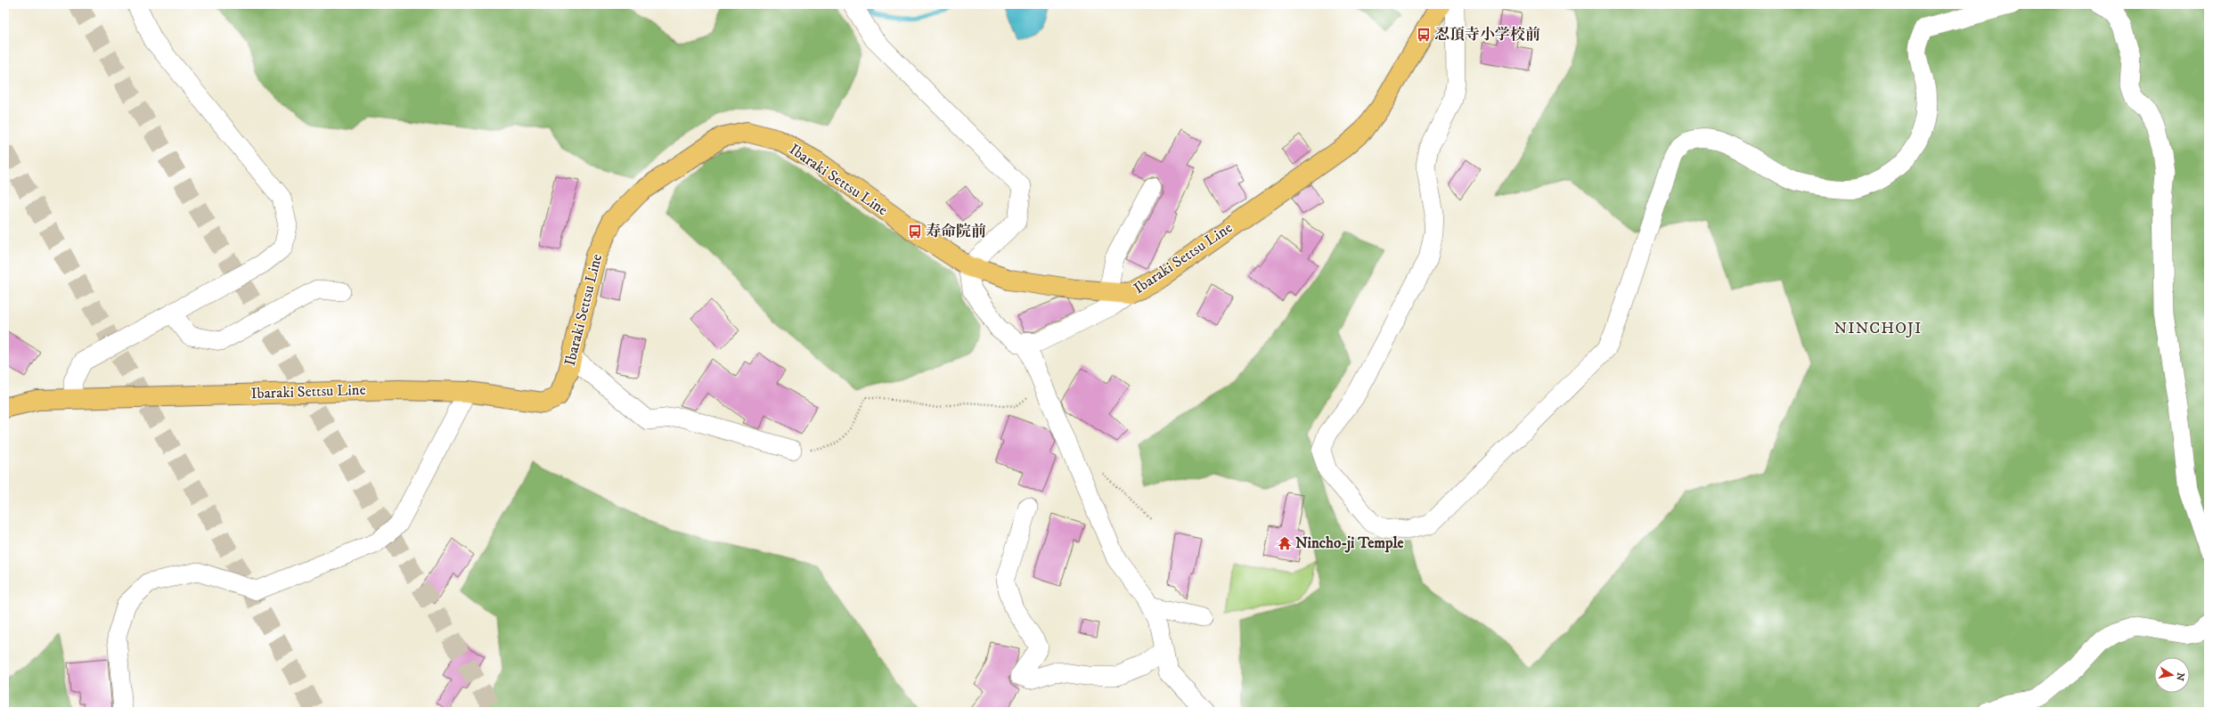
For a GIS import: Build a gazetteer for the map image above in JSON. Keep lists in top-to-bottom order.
{
  "streets": {
    "main road": ["Ibaraki Settsu Line"]
  },
  "districts": ["NINCHOJI"],
  "places": {
    "bus stop": ["忍頂寺小学校前", "寿命院前"],
    "temple": ["Nincho-ji Temple"]
  },
  "north": "right"
}
